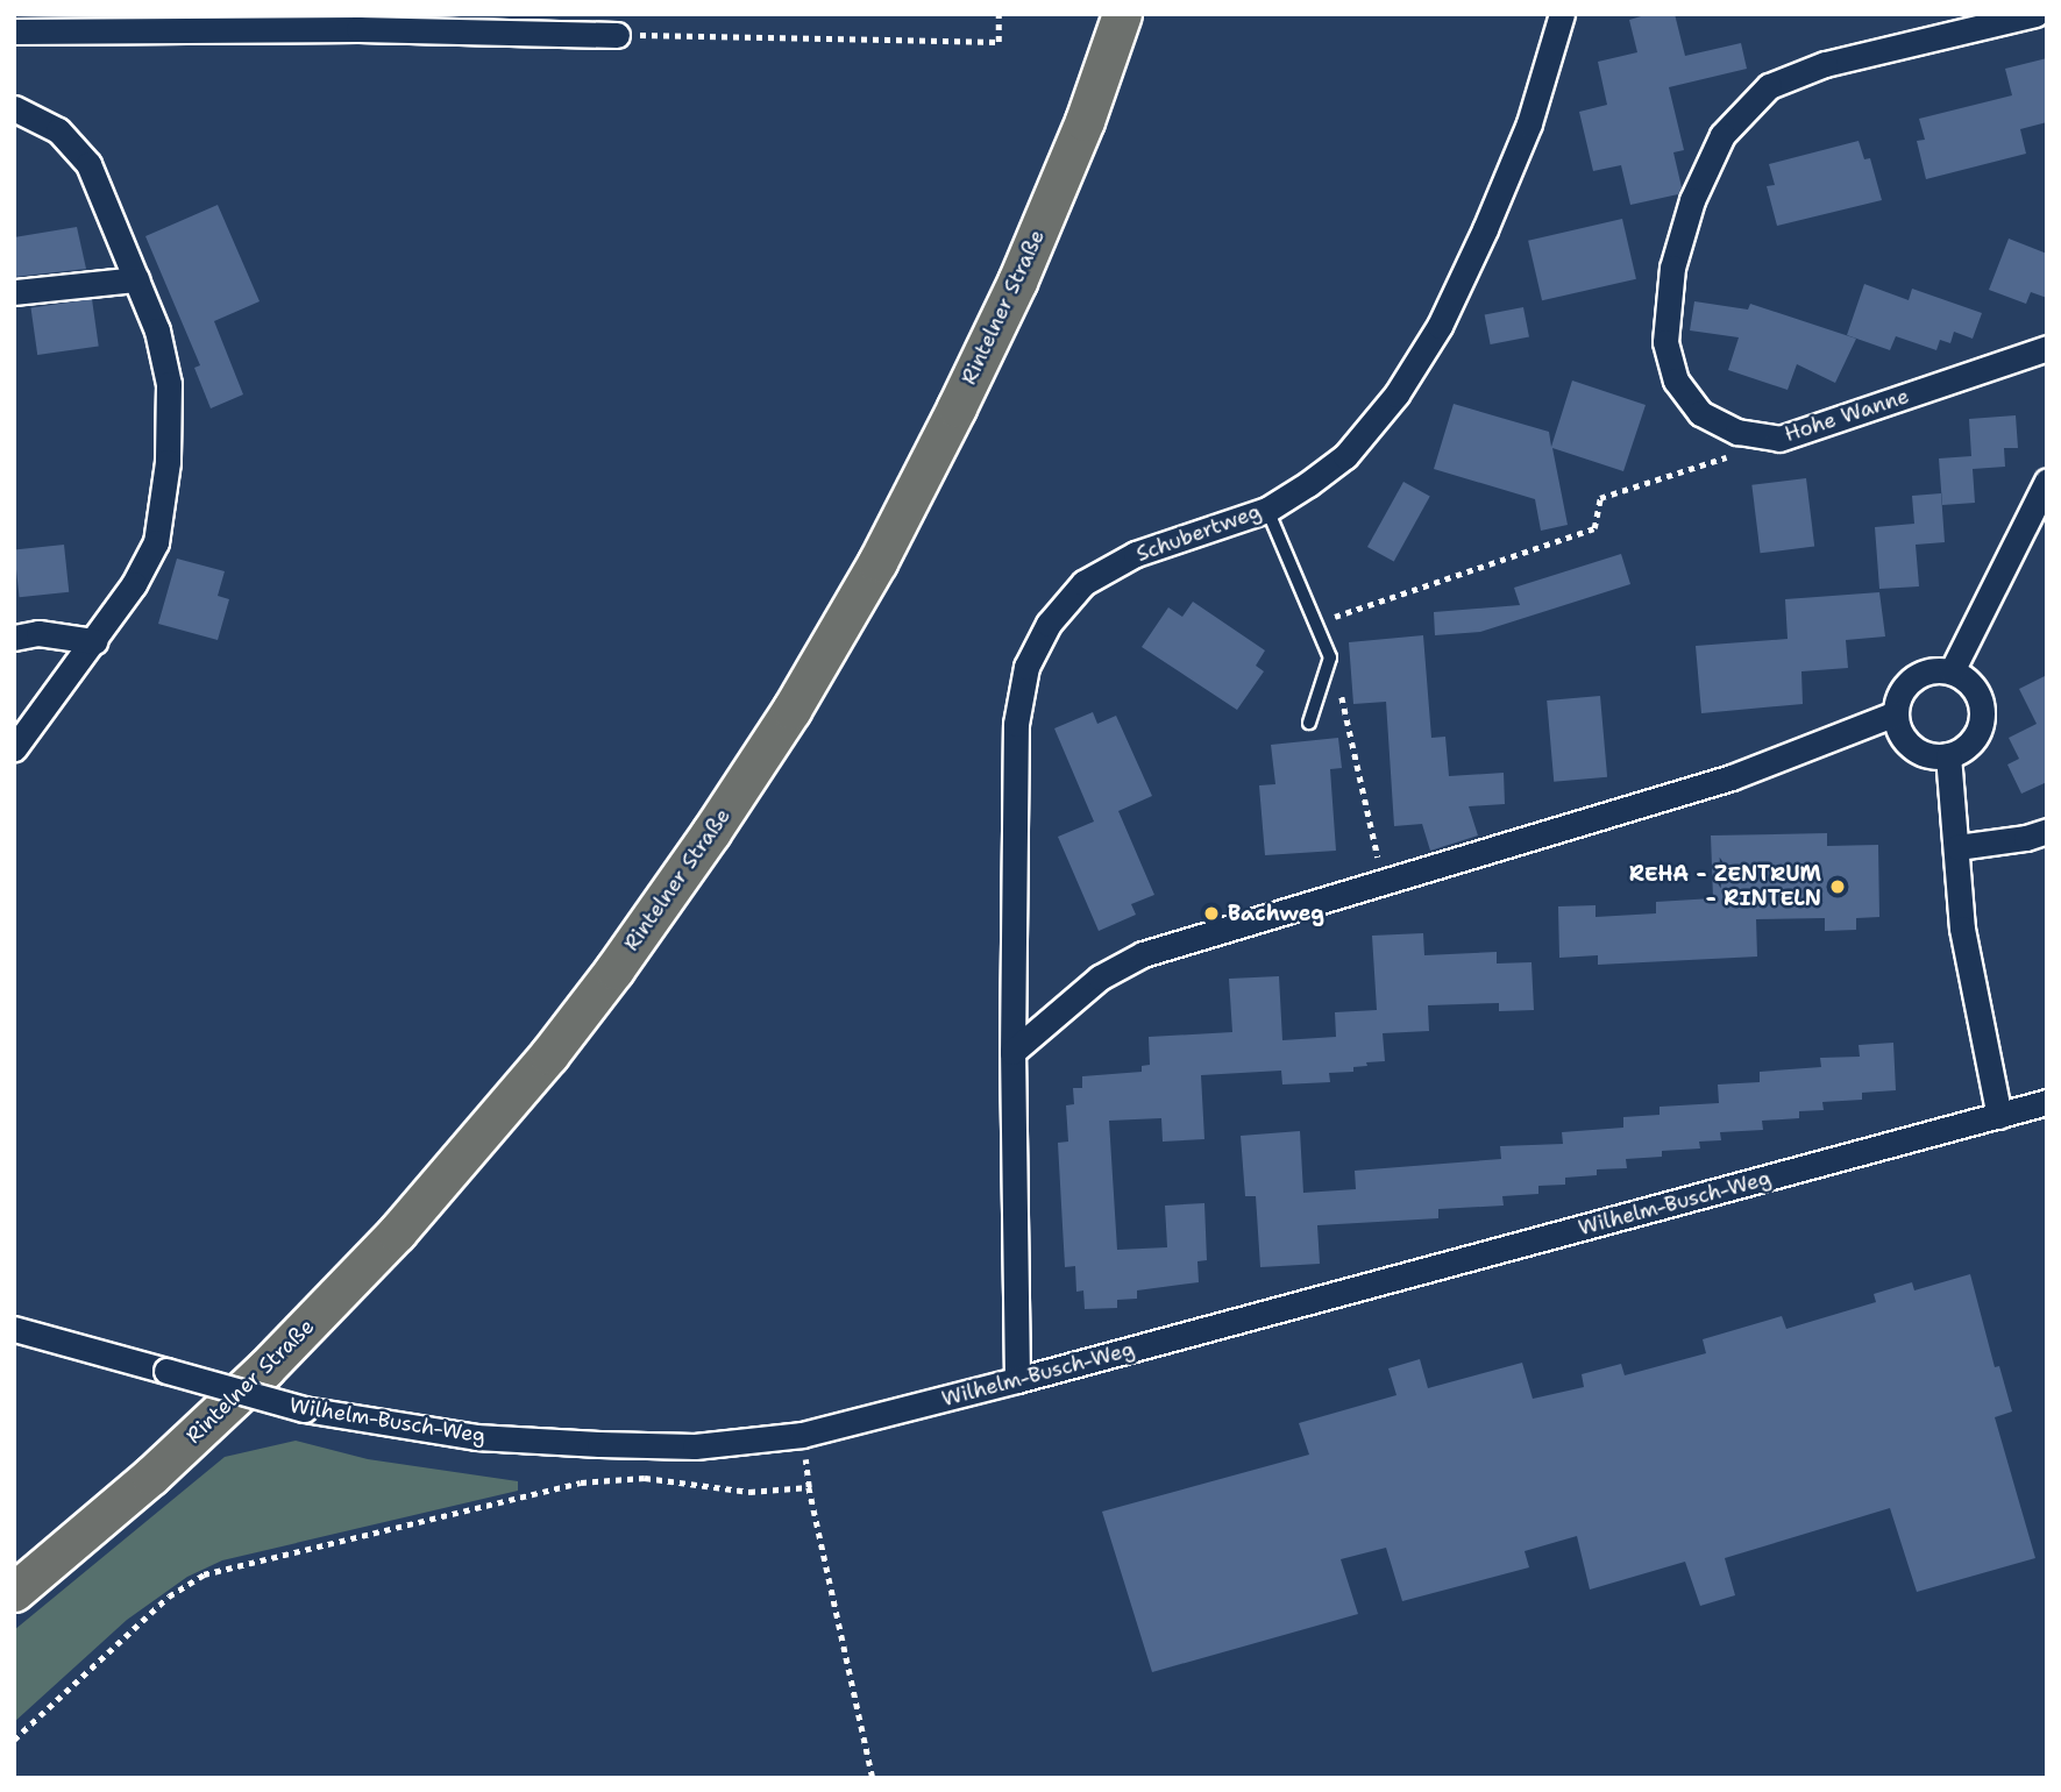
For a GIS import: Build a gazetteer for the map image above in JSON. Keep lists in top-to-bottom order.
{
  "streets": {
    "main road": ["Rintelner Straße"],
    "street": ["Hohe Wanne", "Schubertweg", "Wilhelm-Busch-Weg"]
  },
  "places": ["REHA - ZENTRUM - RINTELN", "Bachweg"]
}
